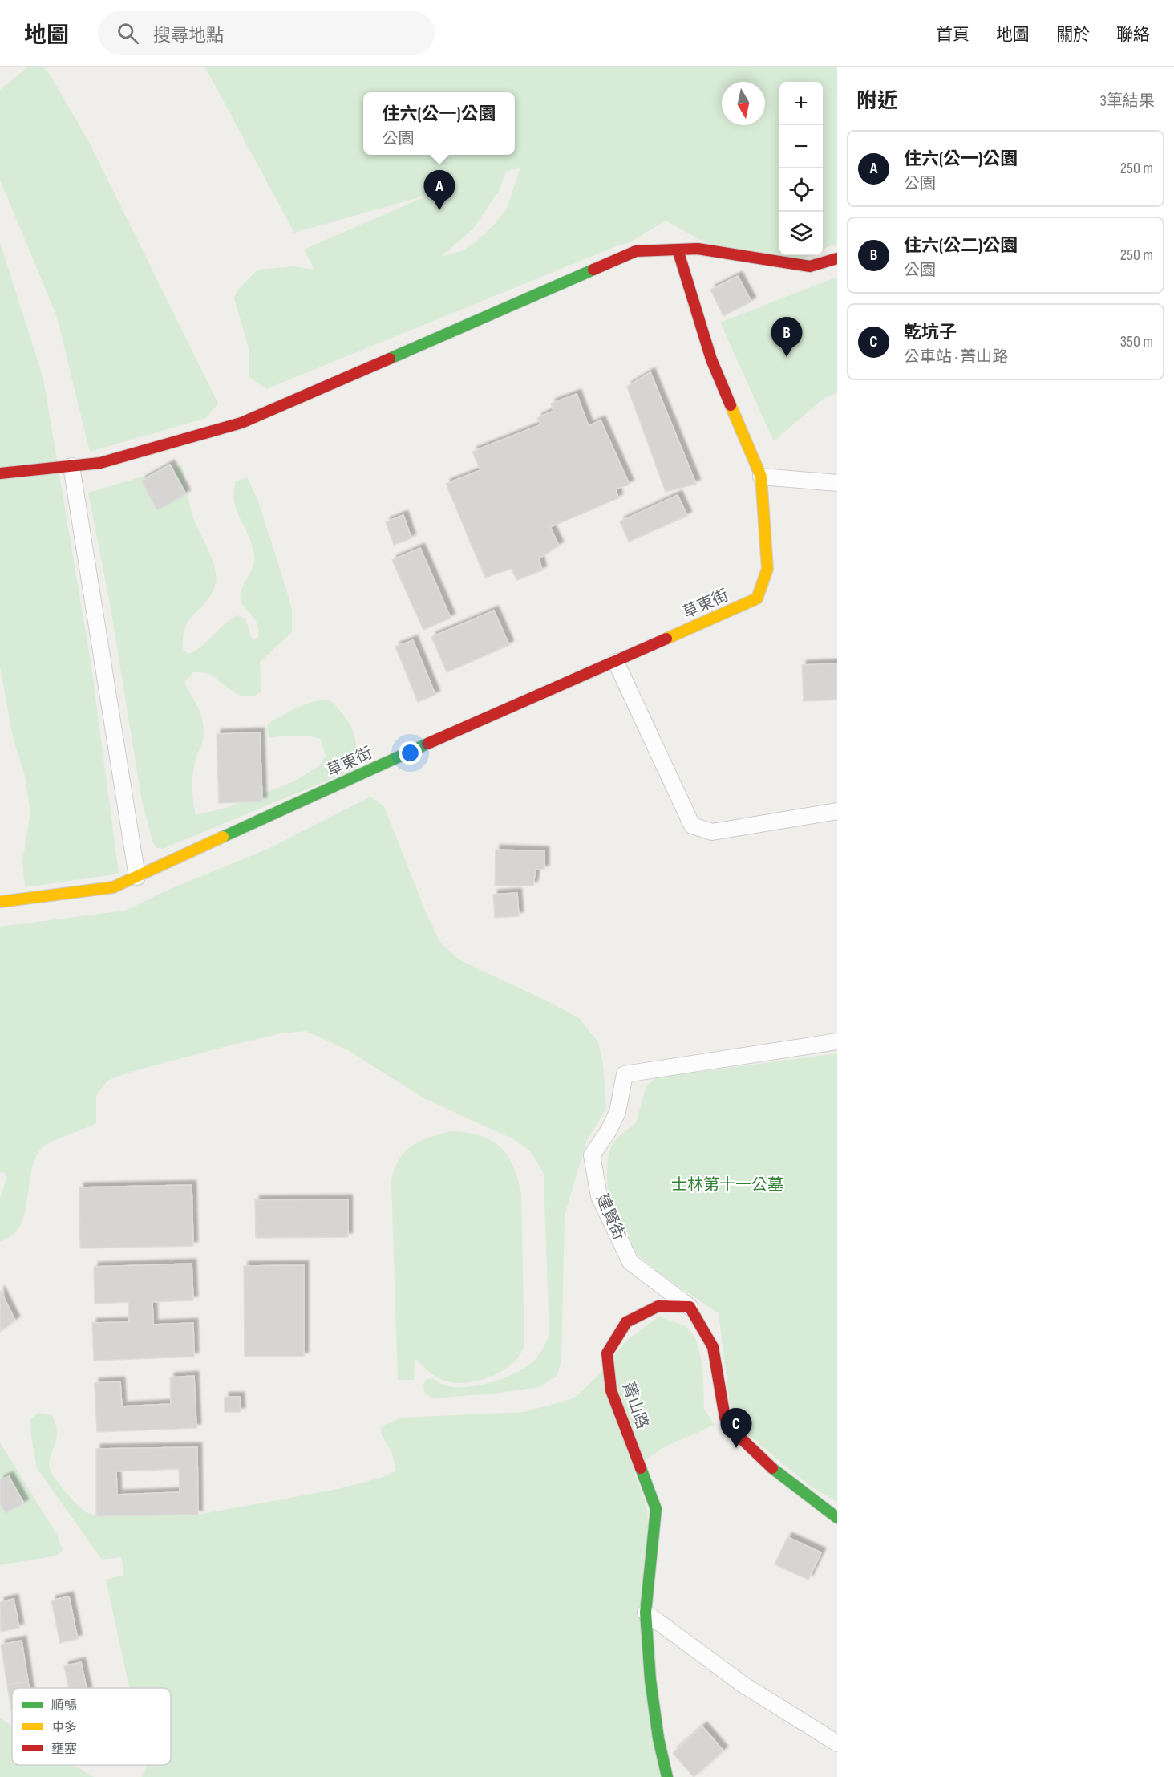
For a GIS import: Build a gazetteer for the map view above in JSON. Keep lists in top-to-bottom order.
{
  "streets": {
    "street": ["草東街", "建賢街", "菁山路"]
  },
  "crossings": [
    ["建賢街", "菁山路"]
  ],
  "parks": ["士林第十一公墓"],
  "legend": ["順暢", "車多", "壅塞"],
  "north": "bottom",
  "page": {
    "header": "地圖",
    "search": "搜尋地點",
    "nav": [
      "首頁",
      "地圖",
      "關於",
      "聯絡"
    ],
    "heading": ["附近", "3筆結果"],
    "map_buttons": ["+", "−"],
    "popup": ["住六(公一)公園", "公園"],
    "list": [
      {
        "mark": "A",
        "name": "住六(公一)公園",
        "note": "公園",
        "value": "250 m"
      },
      {
        "mark": "B",
        "name": "住六(公二)公園",
        "note": "公園",
        "value": "250 m"
      },
      {
        "mark": "C",
        "name": "乾坑子",
        "note": "公車站 · 菁山路",
        "value": "350 m"
      }
    ],
    "pins": ["A", "B", "C"]
  }
}
